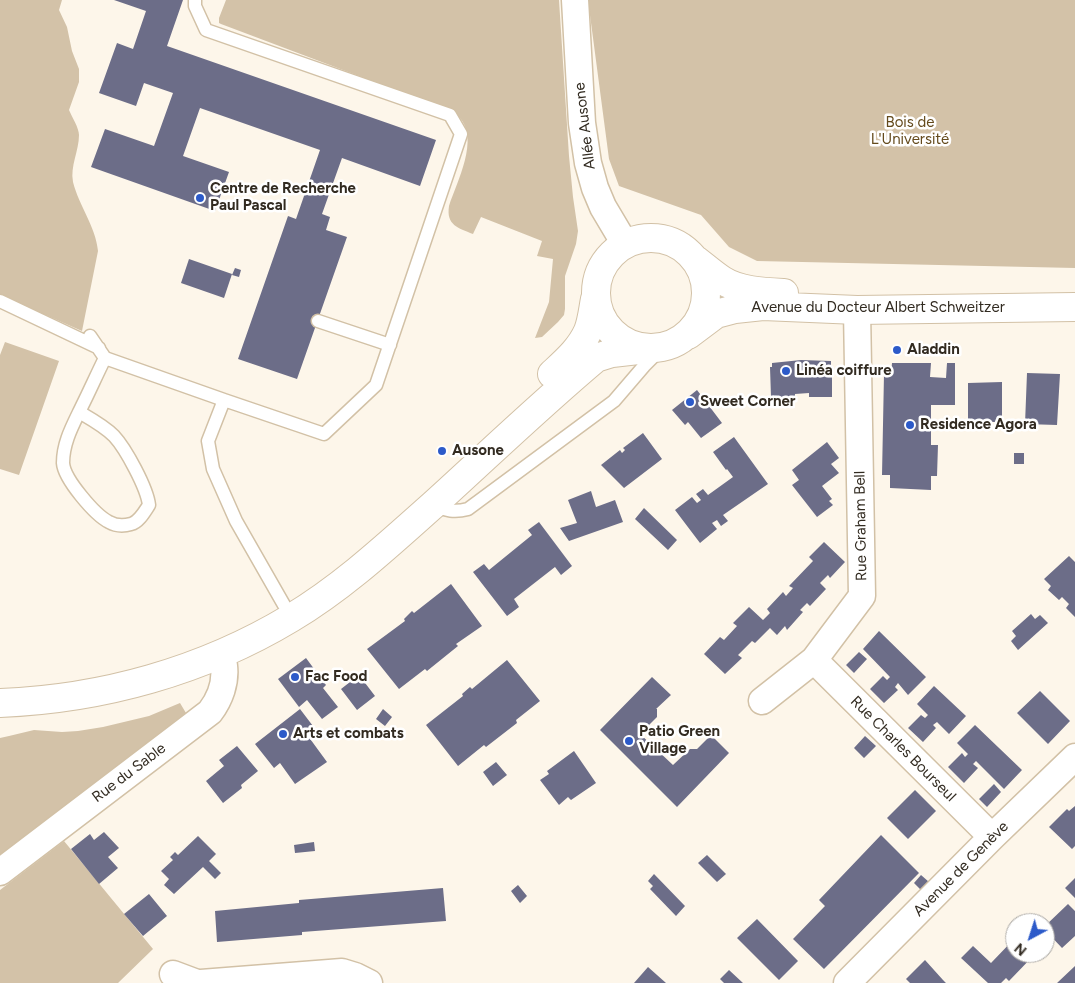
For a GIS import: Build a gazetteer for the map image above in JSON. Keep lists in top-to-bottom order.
{
  "streets": {
    "main road": ["Avenue du Docteur Albert Schweitzer"],
    "street": [
      "Allée Ausone",
      "Rue Graham Bell",
      "Rue Charles Bourseul",
      "Rue du Sable",
      "Avenue de Genève"
    ]
  },
  "crossings": [
    ["Allée Ausone", "Avenue du Docteur Albert Schweitzer"],
    ["Avenue du Docteur Albert Schweitzer", "Rue Graham Bell"],
    ["Rue Graham Bell", "Rue Charles Bourseul"],
    ["Rue Charles Bourseul", "Avenue de Genève"]
  ],
  "parks": ["Bois de L'Université"],
  "places": [
    "Centre de Recherche Paul Pascal",
    "Aladdin",
    "Linéa coiffure",
    "Sweet Corner",
    "Residence Agora",
    "Ausone",
    "Fac Food",
    "Arts et combats",
    "Patio Green Village"
  ],
  "north": "bottom left"
}
